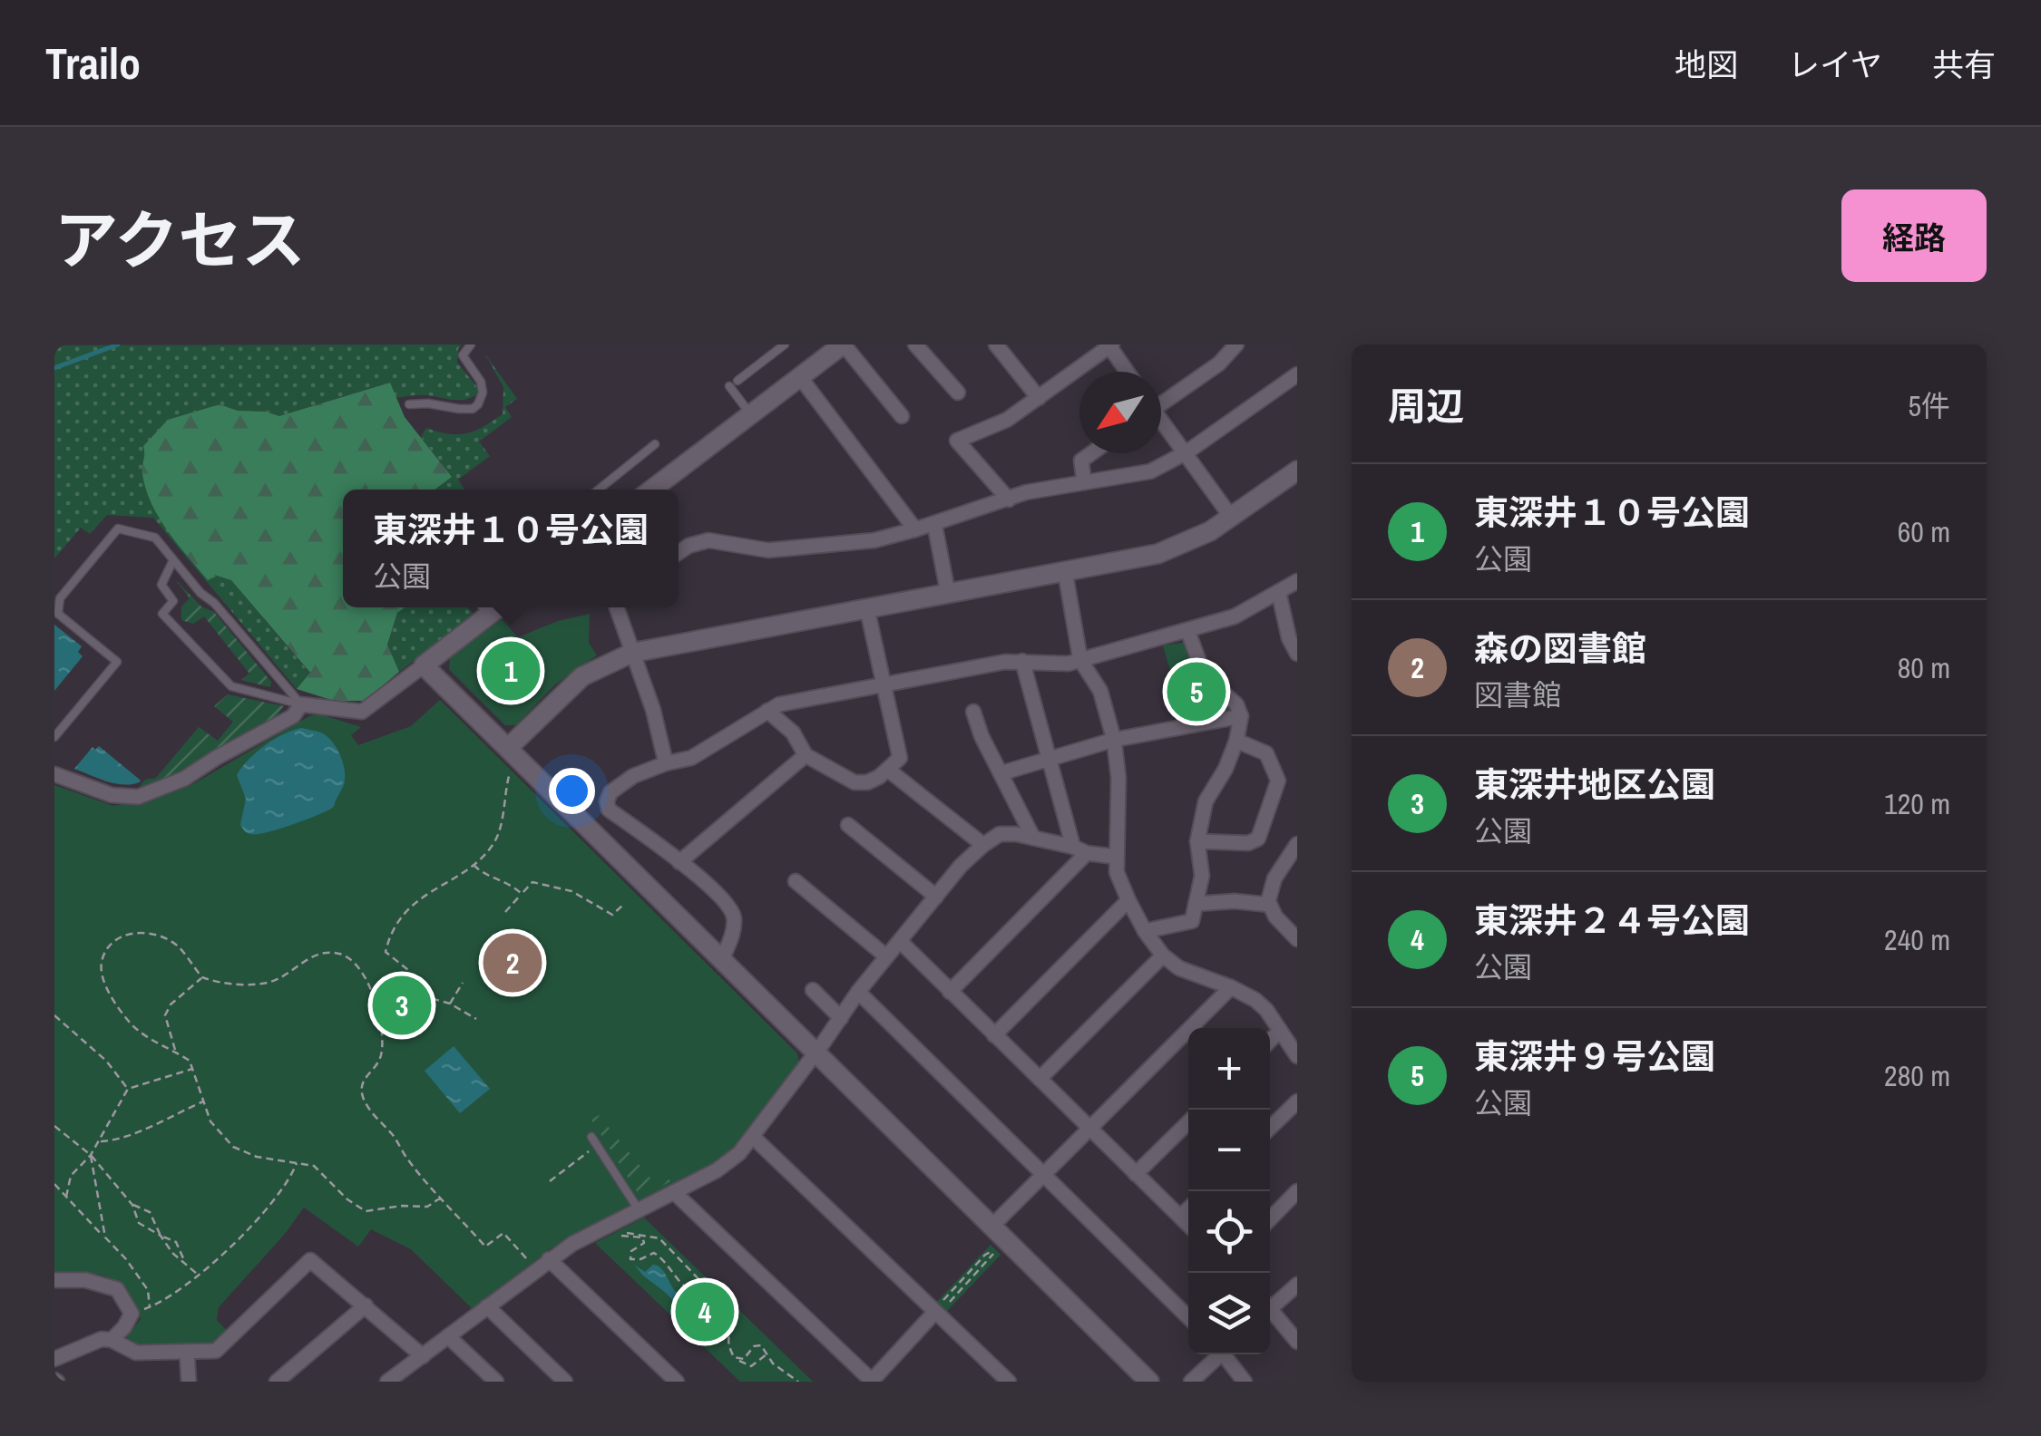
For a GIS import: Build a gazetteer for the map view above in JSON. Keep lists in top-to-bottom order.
{
  "north": "bottom left",
  "page": {
    "header": "Trailo",
    "nav": ["地図", "レイヤ", "共有"],
    "title": "アクセス",
    "buttons": "経路",
    "heading": ["周辺", "5件"],
    "list": [
      {
        "mark": "1",
        "name": "東深井１０号公園",
        "note": "公園",
        "value": "60 m"
      },
      {
        "mark": "2",
        "name": "森の図書館",
        "note": "図書館",
        "value": "80 m"
      },
      {
        "mark": "3",
        "name": "東深井地区公園",
        "note": "公園",
        "value": "120 m"
      },
      {
        "mark": "4",
        "name": "東深井２４号公園",
        "note": "公園",
        "value": "240 m"
      },
      {
        "mark": "5",
        "name": "東深井９号公園",
        "note": "公園",
        "value": "280 m"
      }
    ],
    "popup": ["東深井１０号公園", "公園"],
    "pins": [
      "1",
      "5",
      "2",
      "3",
      "4"
    ],
    "map_buttons": ["+", "−"]
  }
}
